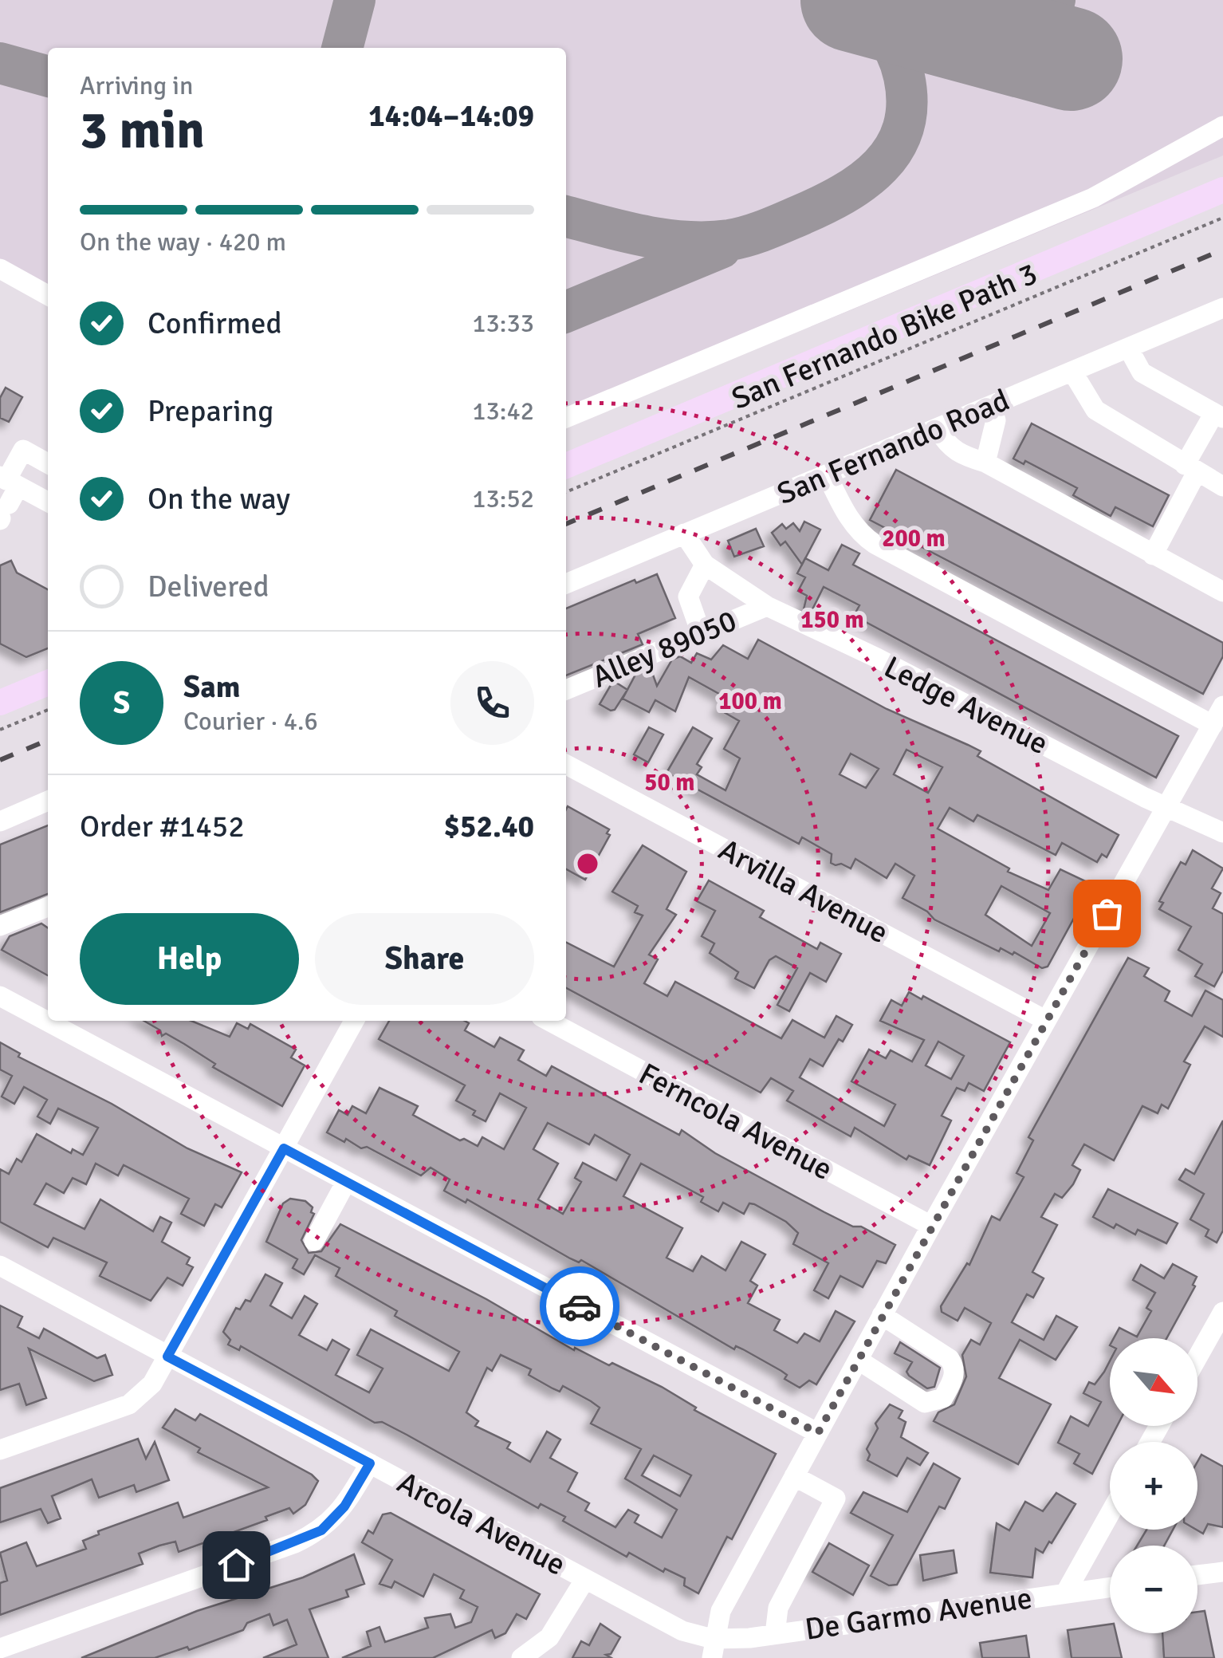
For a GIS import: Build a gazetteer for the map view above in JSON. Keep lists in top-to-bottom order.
{
  "streets": {
    "street": [
      "San Fernando Road",
      "Alley 89050",
      "Ledge Avenue",
      "Arvilla Avenue",
      "Ferncola Avenue",
      "Arcola Avenue",
      "De Garmo Avenue"
    ],
    "path": ["San Fernando Bike Path 3"]
  },
  "crossings": [
    ["San Fernando Road", "Ledge Avenue"],
    ["Alley 89050", "Ledge Avenue"],
    ["Arcola Avenue", "De Garmo Avenue"]
  ],
  "north": "bottom right",
  "page": {
    "heading": ["3 min", "Arriving in", "14:04–14:09"],
    "panel": [
      "Sam",
      "Courier · 4.6",
      "Order #1452",
      "$52.40"
    ],
    "bar": "On the way · 420 m",
    "list": [
      ["Confirmed", "13:33"],
      ["Preparing", "13:42"],
      ["On the way", "13:52"],
      "Delivered"
    ],
    "round": "S",
    "buttons": ["Help", "Share"],
    "map_buttons": ["+", "−"]
  },
  "rings": [
    "200 m",
    "150 m",
    "100 m",
    "50 m"
  ]
}
